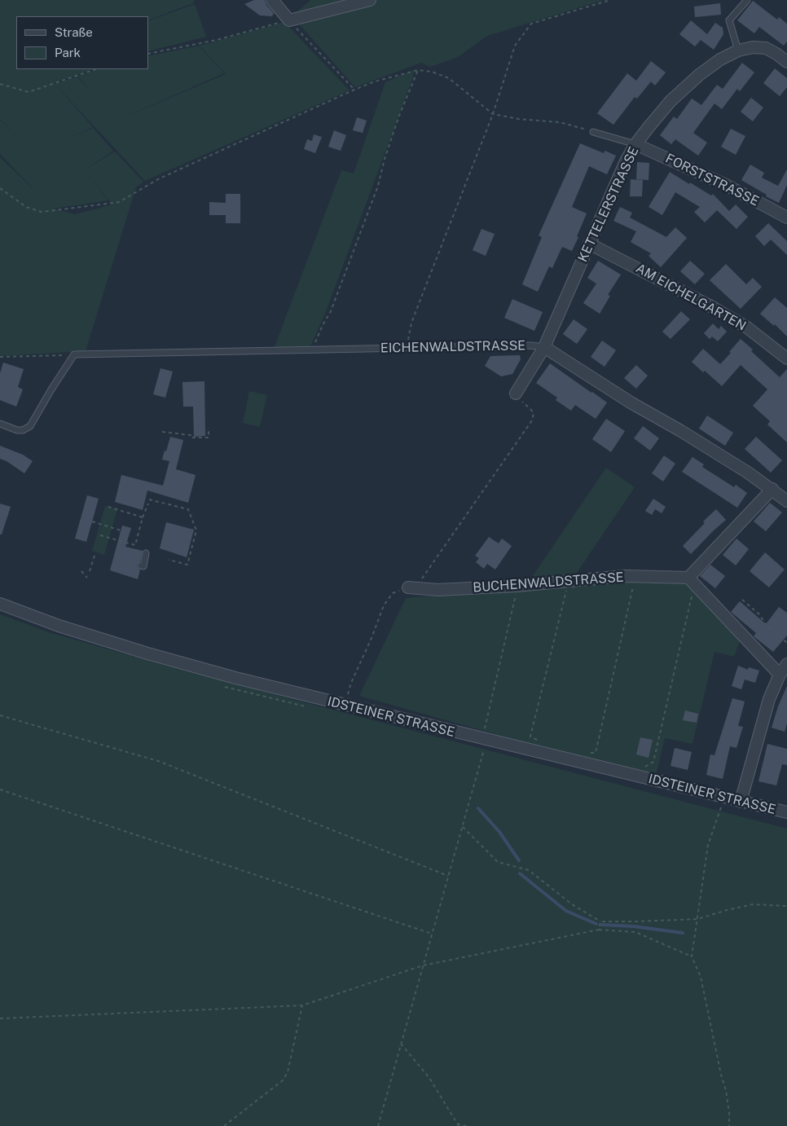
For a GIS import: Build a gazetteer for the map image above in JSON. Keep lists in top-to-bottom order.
{
  "streets": {
    "street": [
      "FORSTSTRASSE",
      "KETTELERSTRASSE",
      "AM EICHELGARTEN",
      "EICHENWALDSTRASSE",
      "BUCHENWALDSTRASSE",
      "IDSTEINER STRASSE"
    ]
  },
  "crossings": [
    ["FORSTSTRASSE", "KETTELERSTRASSE"],
    ["KETTELERSTRASSE", "AM EICHELGARTEN"],
    ["KETTELERSTRASSE", "EICHENWALDSTRASSE"]
  ],
  "legend": ["Straße", "Park"]
}
